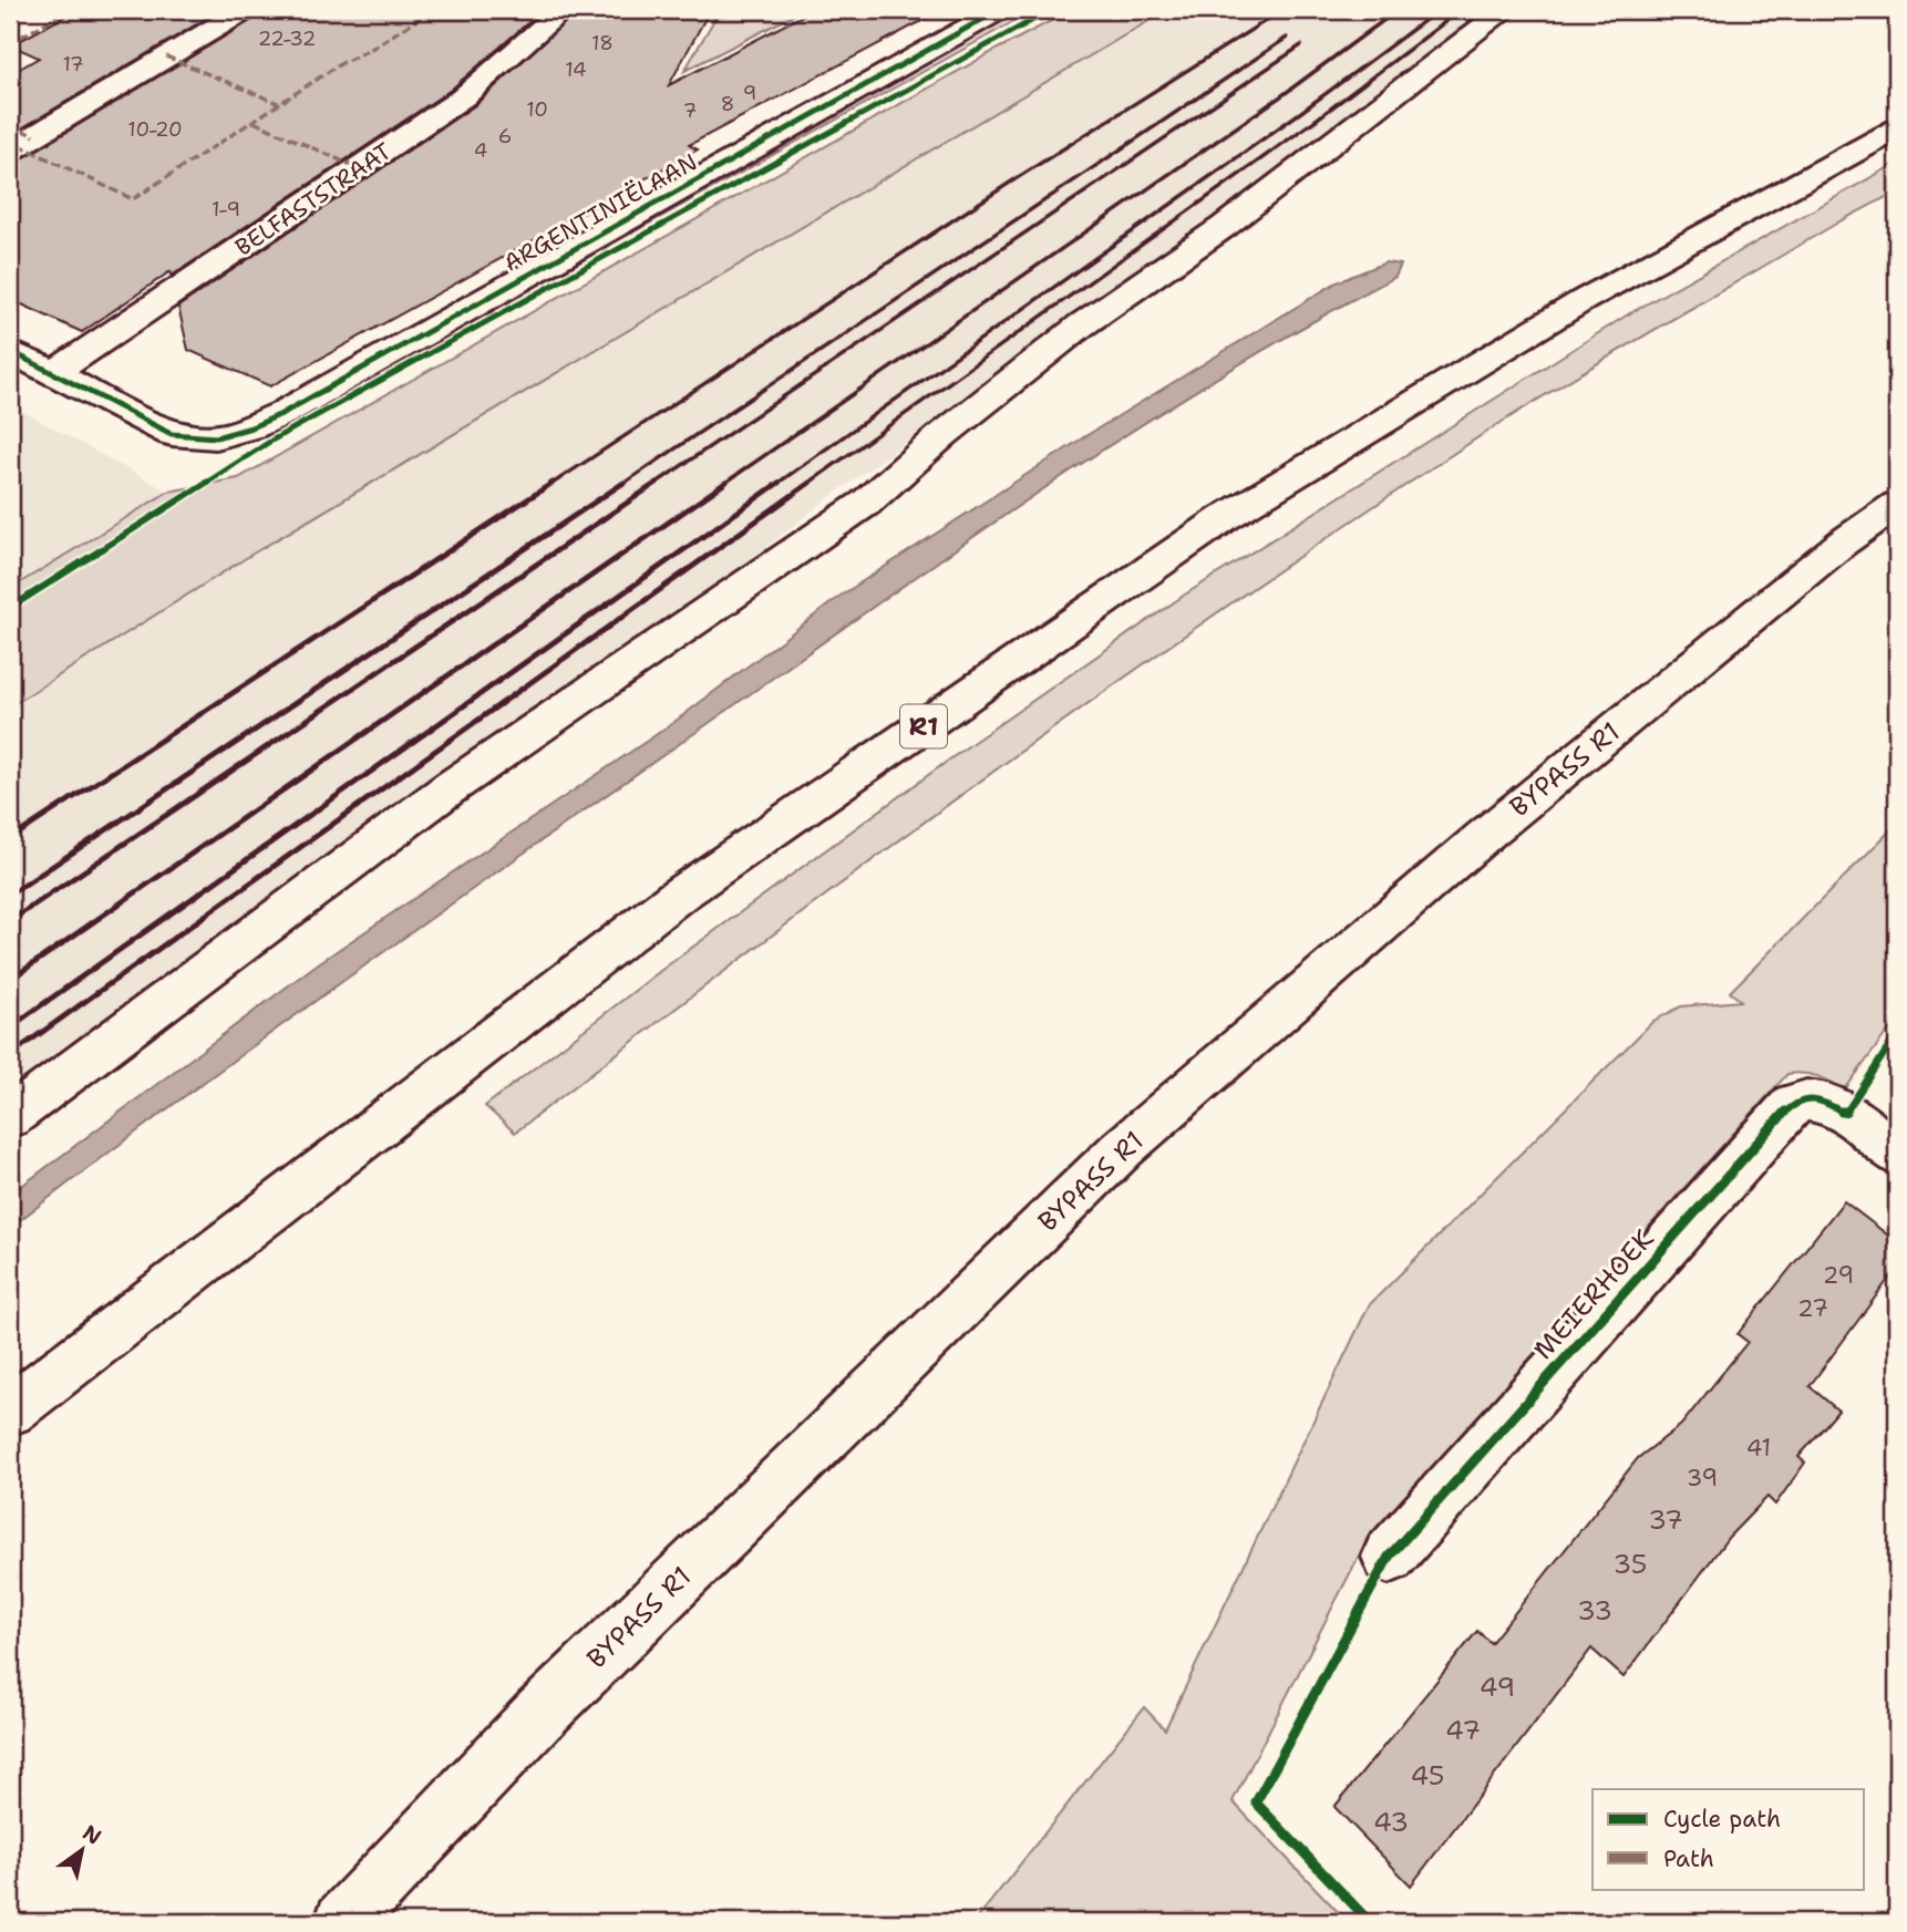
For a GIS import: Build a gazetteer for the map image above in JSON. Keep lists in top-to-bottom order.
{
  "streets": {
    "main road": [
      "BELFASTSTRAAT",
      "ARGENTINIËLAAN",
      "R1",
      "BYPASS R1",
      "MEIERHOEK"
    ]
  },
  "crossings": [
    ["BELFASTSTRAAT", "ARGENTINIËLAAN"]
  ],
  "house_numbers": [
    "22-32",
    "18",
    "17",
    "14",
    "9",
    "8",
    "10",
    "7",
    "10-20",
    "6",
    "4",
    "1-9",
    "29",
    "27",
    "41",
    "39",
    "37",
    "35",
    "33",
    "49",
    "47",
    "45",
    "43"
  ],
  "legend": ["Cycle path", "Path"],
  "north": "top right"
}
